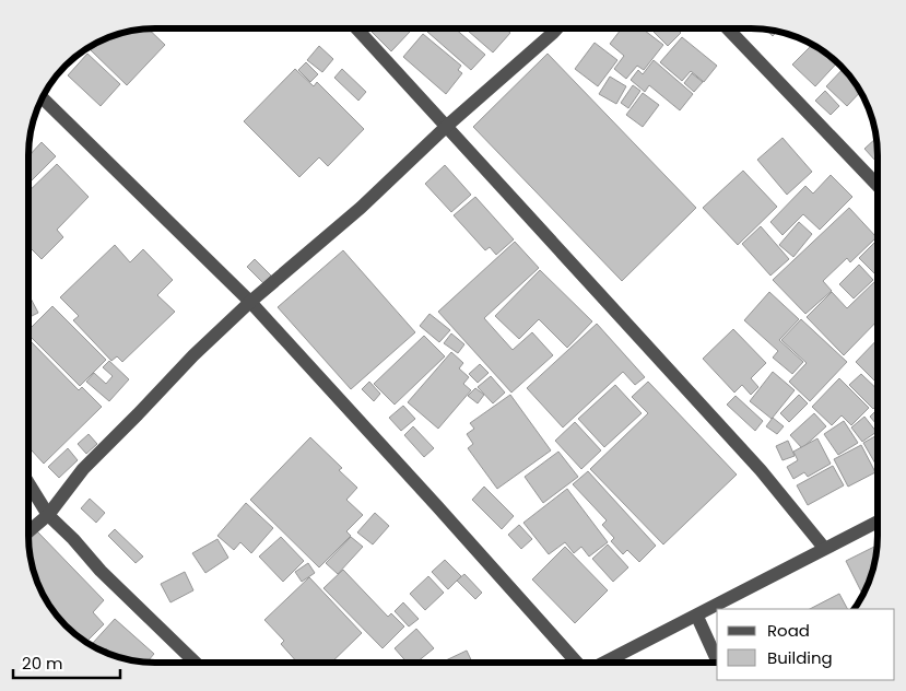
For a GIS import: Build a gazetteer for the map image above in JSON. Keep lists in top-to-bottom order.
{
  "legend": ["Road", "Building"],
  "scale_bar": "20 m"
}
